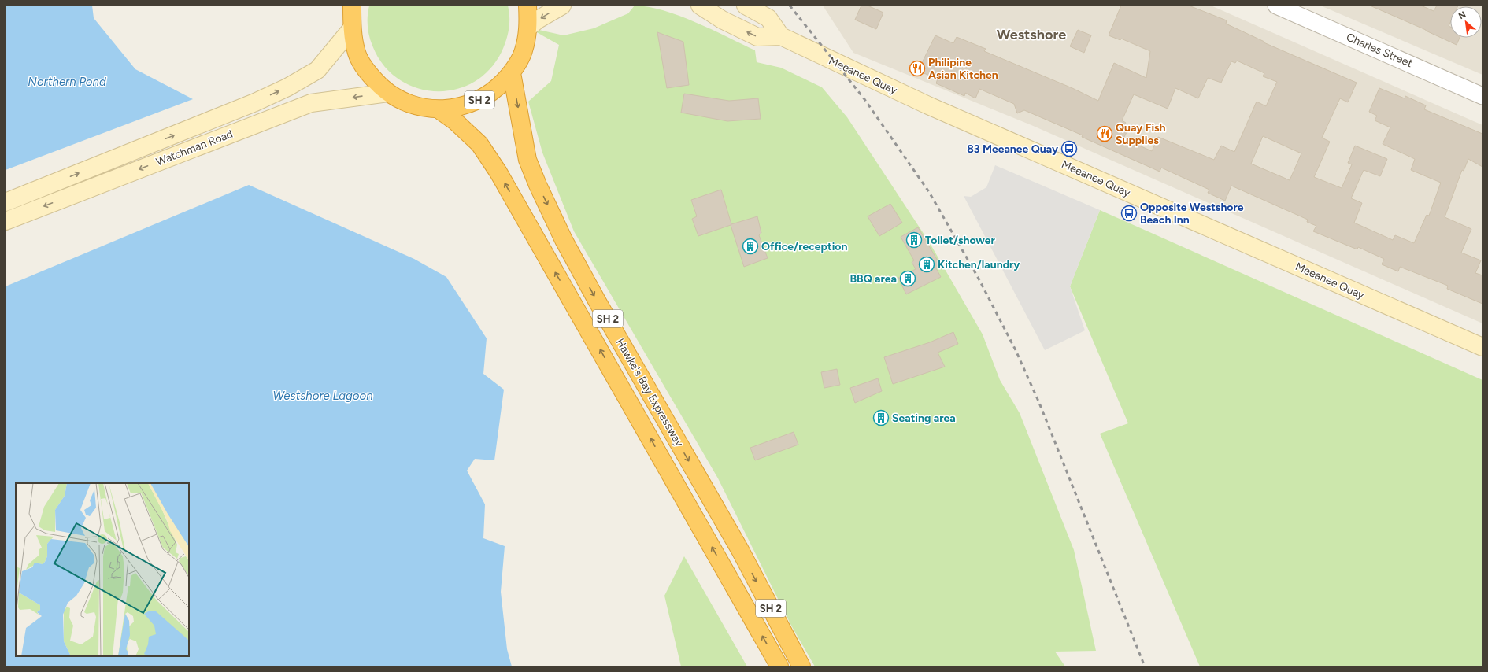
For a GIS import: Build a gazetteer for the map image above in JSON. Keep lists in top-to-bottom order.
{
  "streets": {
    "highway": ["SH 2", "Hawke's Bay Expressway"],
    "main road": ["Meeanee Quay", "Watchman Road"],
    "street": ["Charles Street"]
  },
  "crossings": [
    ["SH 2", "Watchman Road"],
    ["SH 2", "Hawke's Bay Expressway"]
  ],
  "districts": ["Westshore"],
  "water": ["Northern Pond", "Westshore Lagoon"],
  "places": {
    "restaurant": ["Philipine Asian Kitchen", "Quay Fish Supplies"],
    "bus stop": ["83 Meeanee Quay", "Opposite Westshore Beach Inn"],
    "building": [
      "Toilet/shower",
      "Office/reception",
      "Kitchen/laundry",
      "BBQ area",
      "Seating area"
    ]
  },
  "north": "top left"
}
